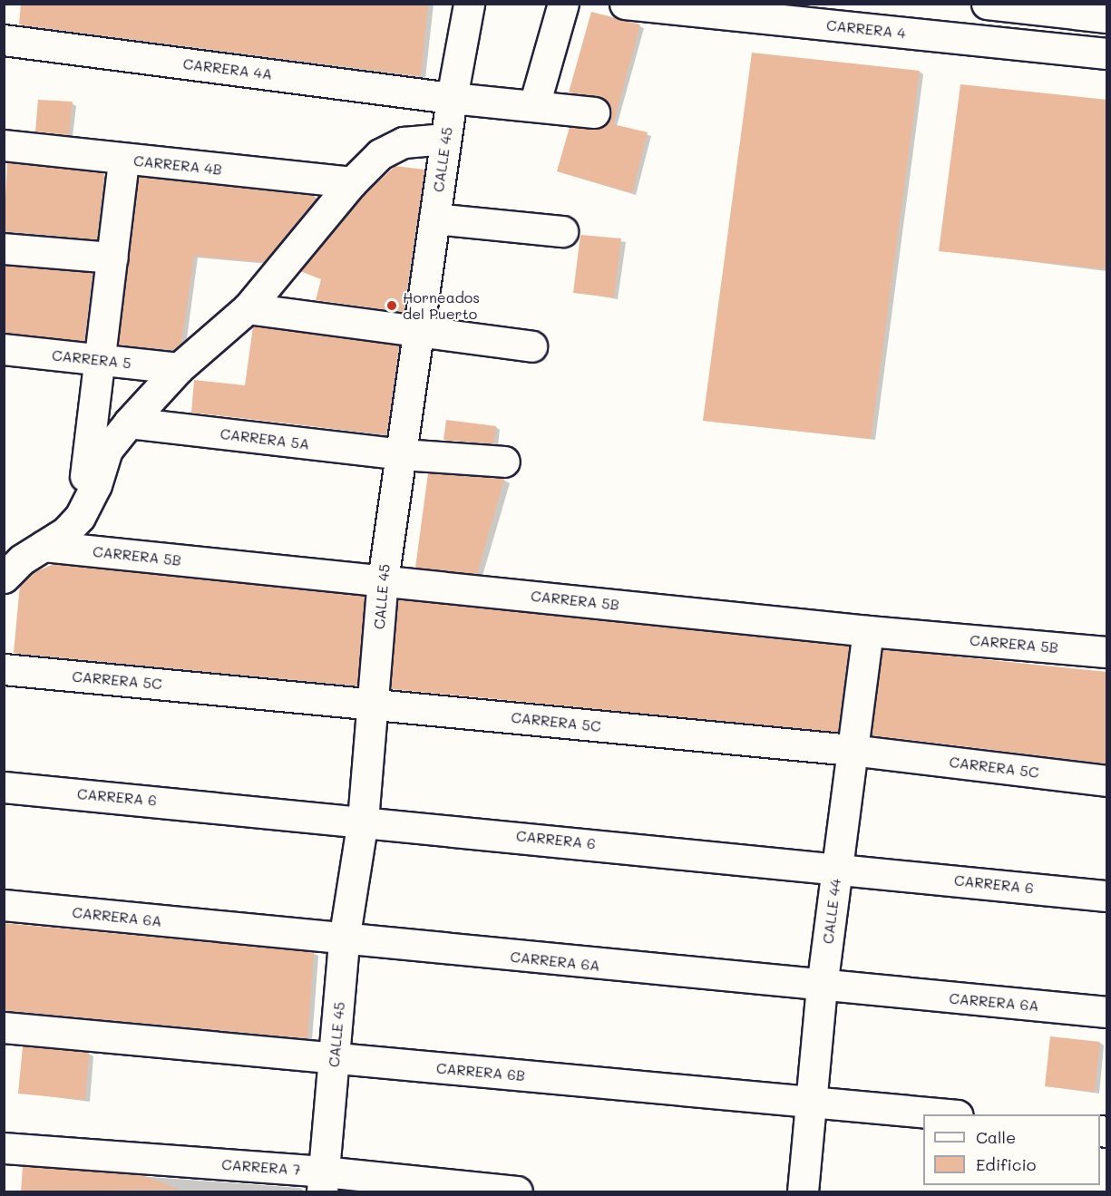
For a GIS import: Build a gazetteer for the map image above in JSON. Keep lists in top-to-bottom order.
{
  "streets": {
    "street": [
      "CARRERA 4",
      "CARRERA 4A",
      "CALLE 45",
      "CARRERA 4B",
      "CARRERA 5",
      "CARRERA 5A",
      "CARRERA 5B",
      "CARRERA 5C",
      "CARRERA 6",
      "CALLE 44",
      "CARRERA 6A",
      "CARRERA 6B",
      "CARRERA 7"
    ]
  },
  "crossings": [
    ["CARRERA 4A", "CALLE 45"],
    ["CALLE 45", "CARRERA 5A"],
    ["CALLE 45", "CARRERA 5B"],
    ["CALLE 45", "CARRERA 5C"],
    ["CALLE 45", "CARRERA 6"],
    ["CALLE 45", "CARRERA 6A"],
    ["CALLE 45", "CARRERA 6B"],
    ["CALLE 45", "CARRERA 7"],
    ["CARRERA 5B", "CALLE 44"],
    ["CARRERA 5C", "CALLE 44"],
    ["CARRERA 6", "CALLE 44"],
    ["CALLE 44", "CARRERA 6A"],
    ["CALLE 44", "CARRERA 6B"]
  ],
  "places": ["Horneados del Puerto"],
  "legend": ["Calle", "Edificio"]
}
